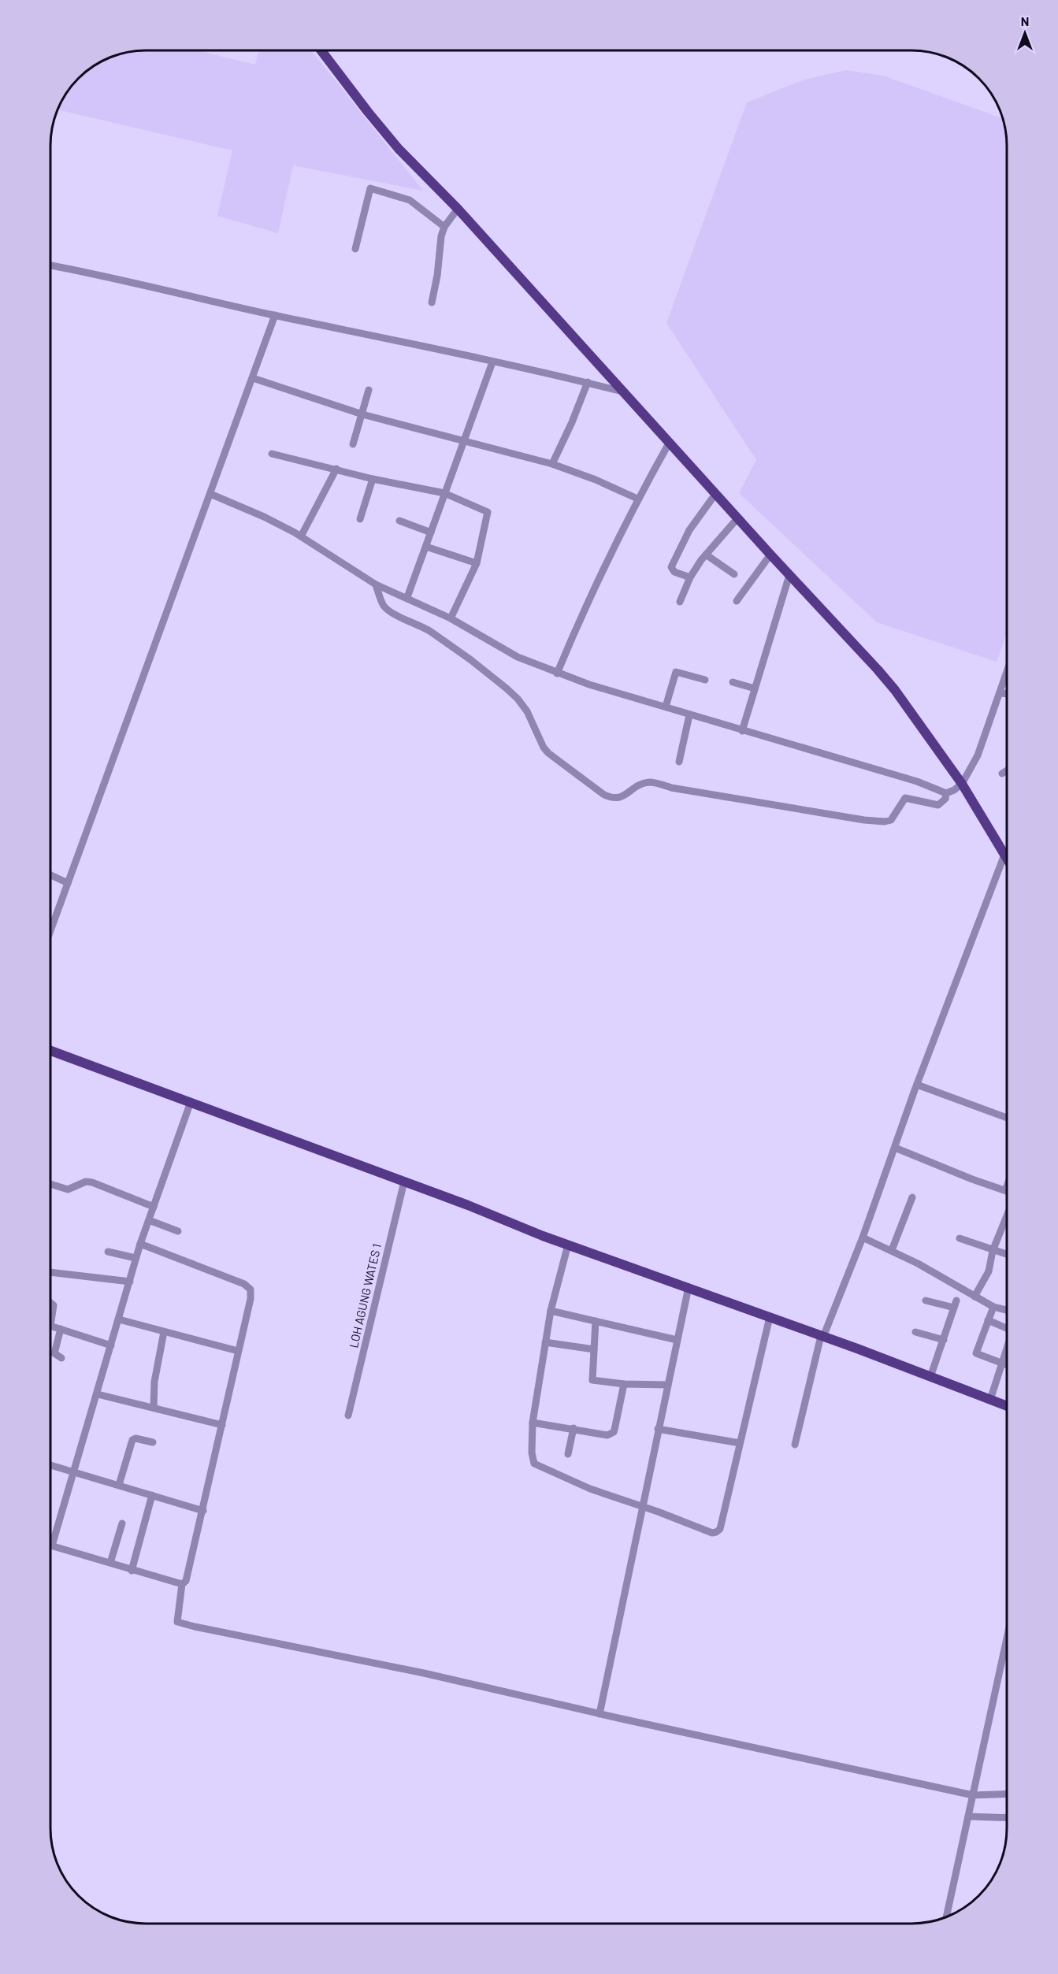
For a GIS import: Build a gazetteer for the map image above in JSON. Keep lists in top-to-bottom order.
{
  "streets": {
    "street": ["LOH AGUNG WATES 1"]
  },
  "north": "top"
}
